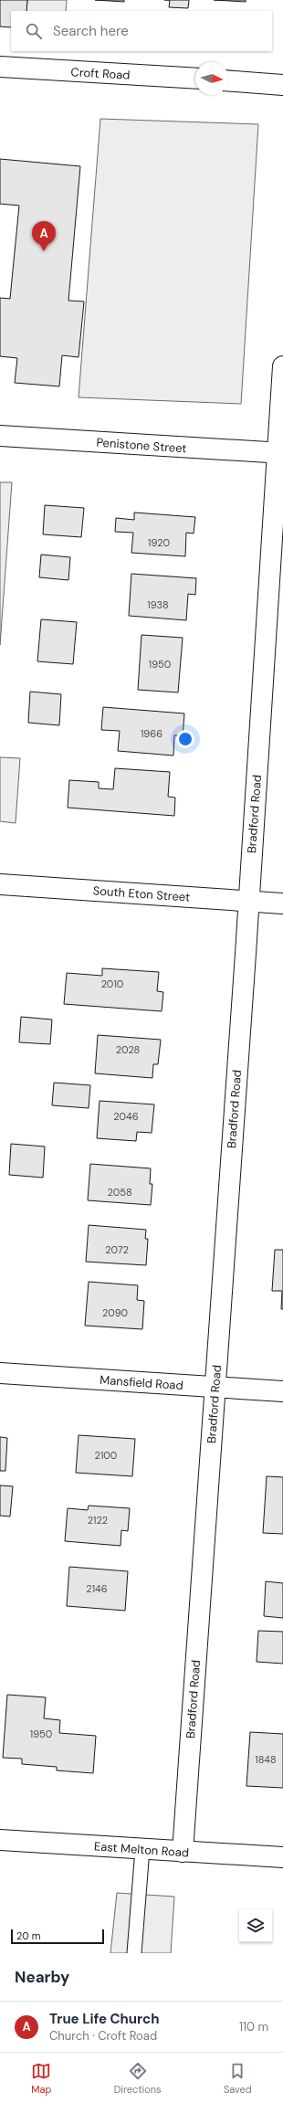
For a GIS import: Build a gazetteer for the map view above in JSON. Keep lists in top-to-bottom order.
{
  "streets": {
    "street": [
      "Croft Road",
      "Penistone Street",
      "Bradford Road",
      "South Eton Street",
      "Mansfield Road",
      "East Melton Road"
    ]
  },
  "crossings": [
    ["Penistone Street", "Bradford Road"],
    ["Bradford Road", "South Eton Street"],
    ["Bradford Road", "Mansfield Road"],
    ["Bradford Road", "East Melton Road"]
  ],
  "house_numbers": [
    "1920",
    "1938",
    "1950",
    "1966",
    "2010",
    "2028",
    "2046",
    "2058",
    "2072",
    "2090",
    "2100",
    "2122",
    "2146",
    "1950",
    "1848"
  ],
  "scale_bar": "20 m",
  "north": "right",
  "page": {
    "search": "Search here",
    "pins": "A",
    "scale": "20 m",
    "heading": "Nearby",
    "list": [
      {
        "mark": "A",
        "name": "True Life Church",
        "note": "Church · Croft Road",
        "value": "110 m"
      }
    ],
    "nav": ["Map", "Directions", "Saved"]
  }
}
